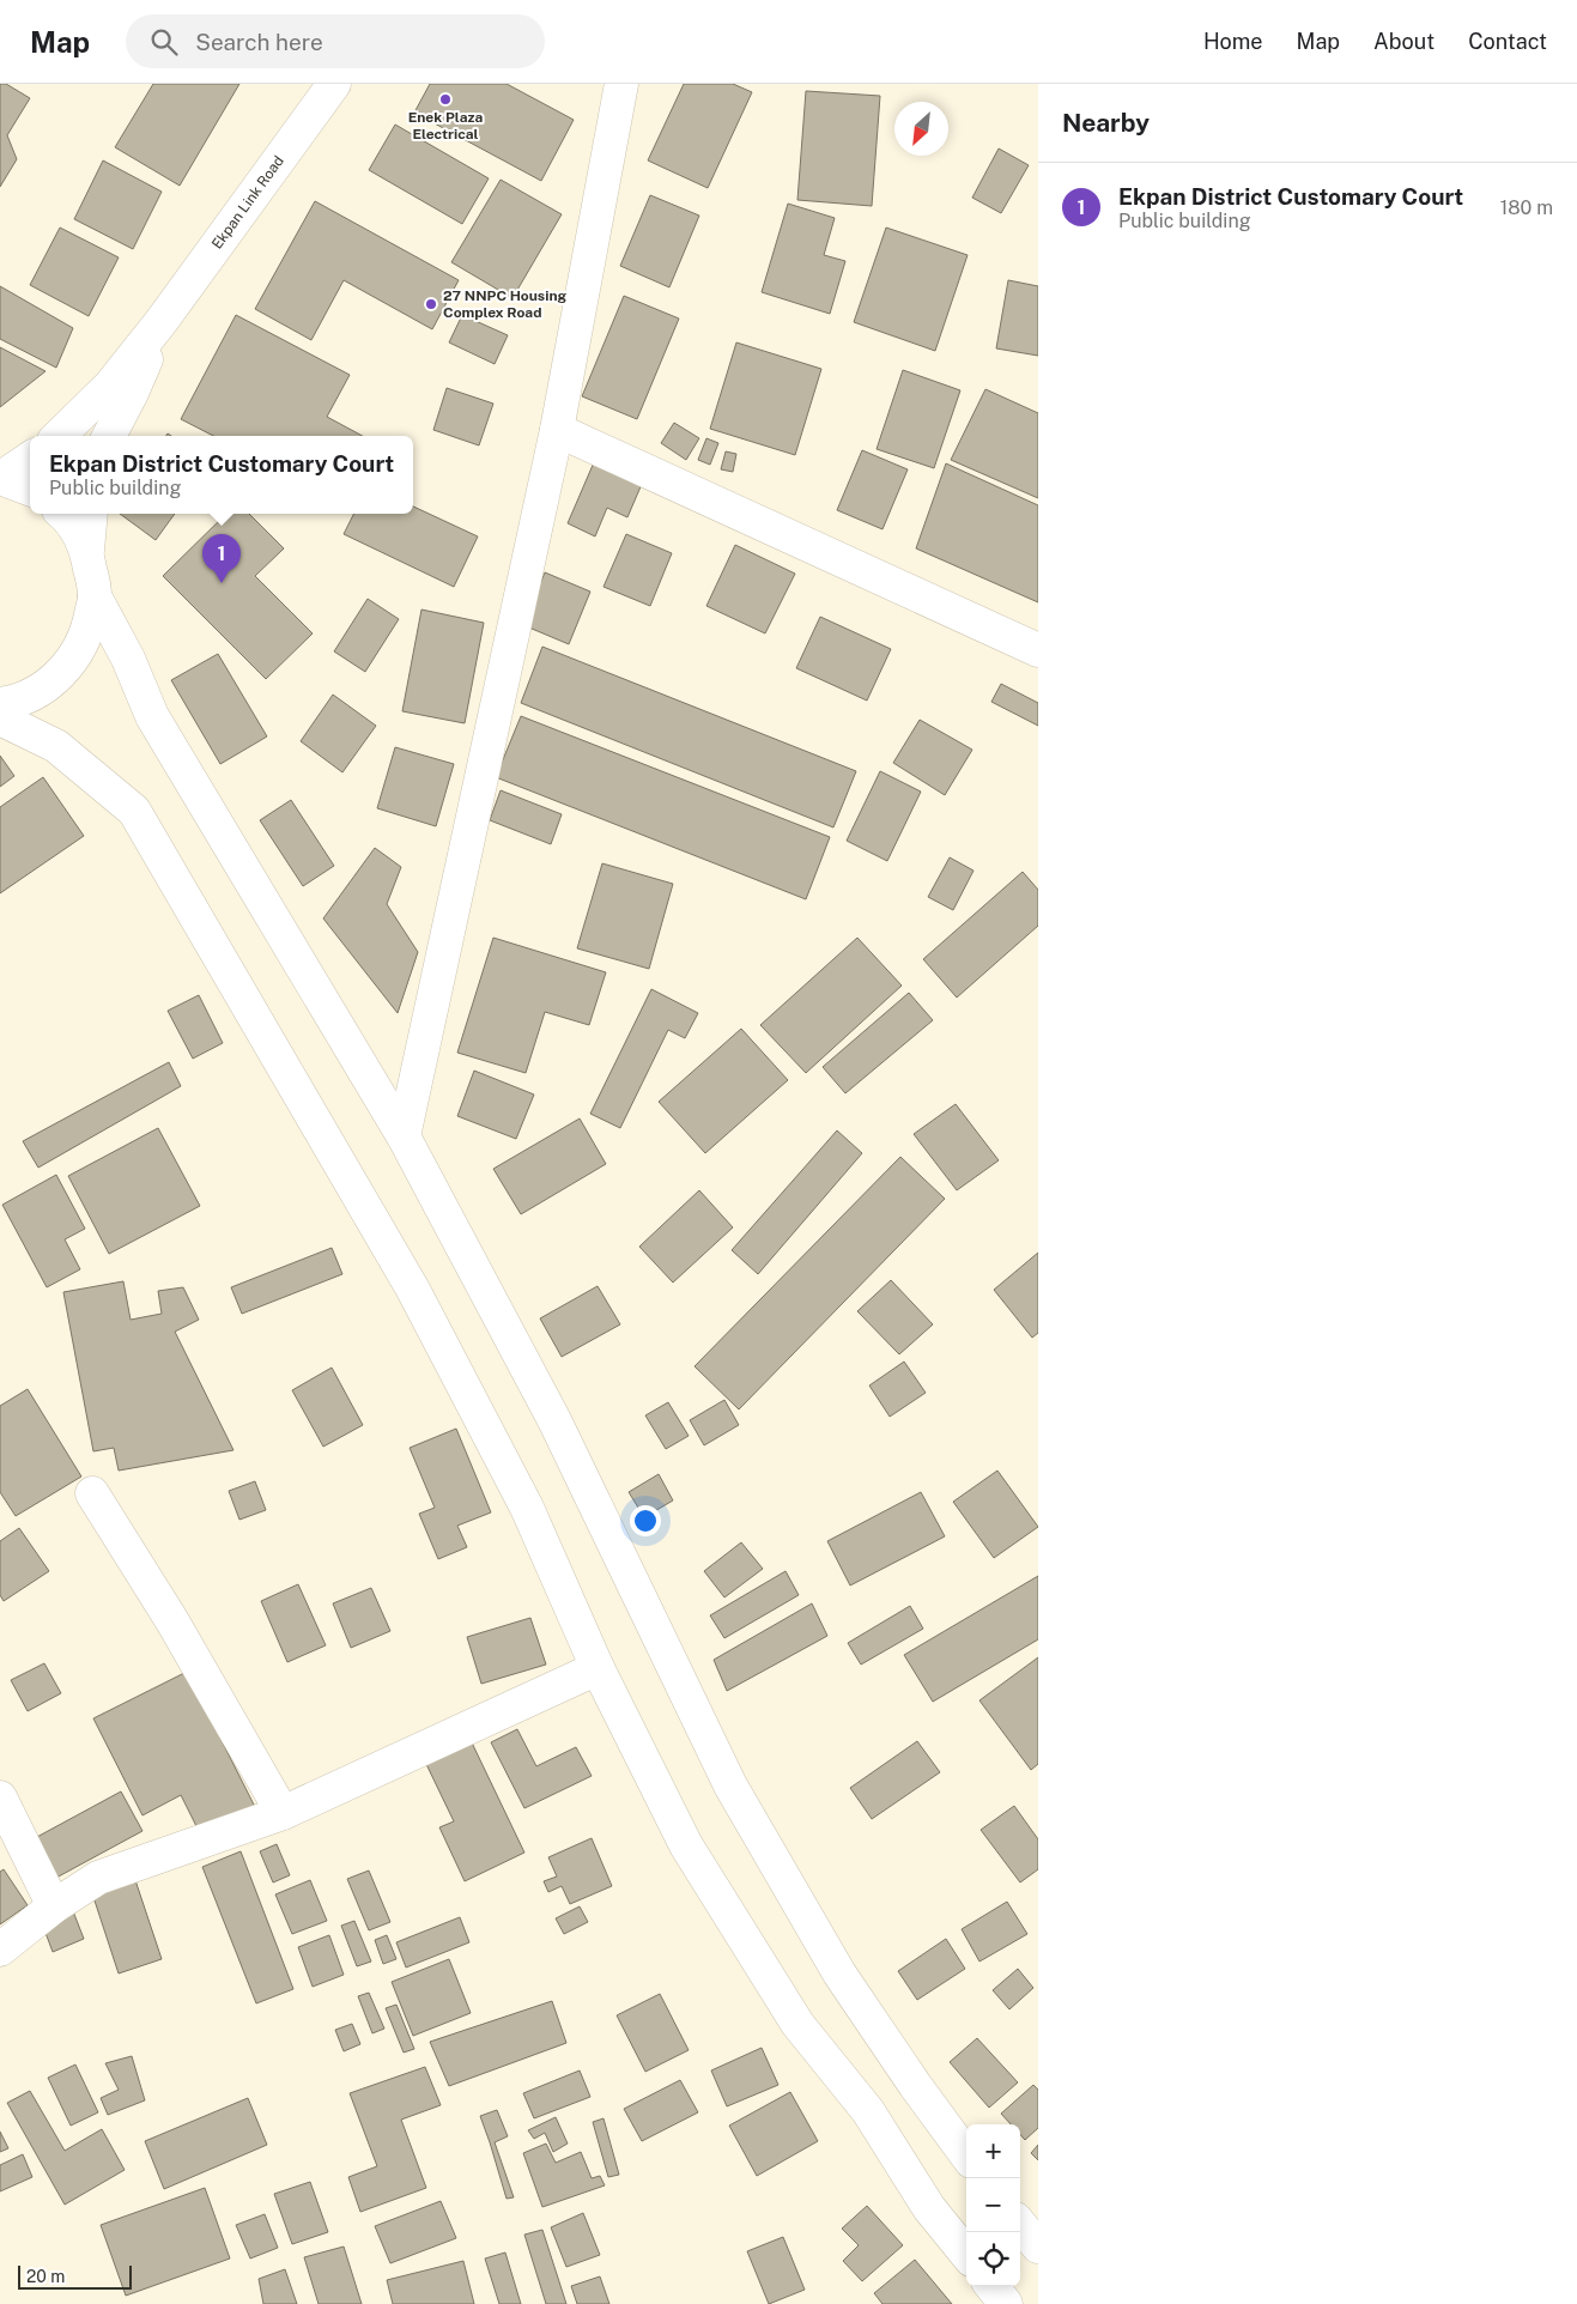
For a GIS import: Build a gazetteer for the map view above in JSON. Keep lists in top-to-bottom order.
{
  "streets": {
    "main road": ["Ekpan Link Road"]
  },
  "places": ["Enek Plaza Electrical", "27 NNPC Housing Complex Road"],
  "scale_bar": "20 m",
  "north": "bottom left",
  "page": {
    "header": "Map",
    "search": "Search here",
    "nav": [
      "Home",
      "Map",
      "About",
      "Contact"
    ],
    "heading": "Nearby",
    "list": [
      {
        "mark": "1",
        "name": "Ekpan District Customary Court",
        "note": "Public building",
        "value": "180 m"
      }
    ],
    "popup": ["Ekpan District Customary Court", "Public building"],
    "pins": "1",
    "map_buttons": ["+", "−"],
    "scale": "20 m"
  }
}
